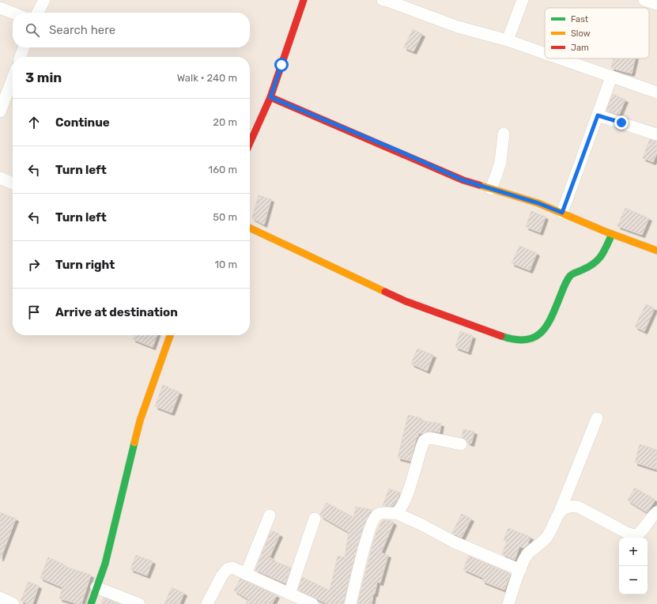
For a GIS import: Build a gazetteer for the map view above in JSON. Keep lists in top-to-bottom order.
{
  "legend": ["Fast", "Slow", "Jam"],
  "page": {
    "search": "Search here",
    "heading": ["3 min", "Walk · 240 m"],
    "list": [
      ["Continue", "20 m"],
      ["Turn left", "160 m"],
      ["Turn left", "50 m"],
      ["Turn right", "10 m"],
      "Arrive at destination"
    ],
    "map_buttons": ["+", "−"]
  }
}
